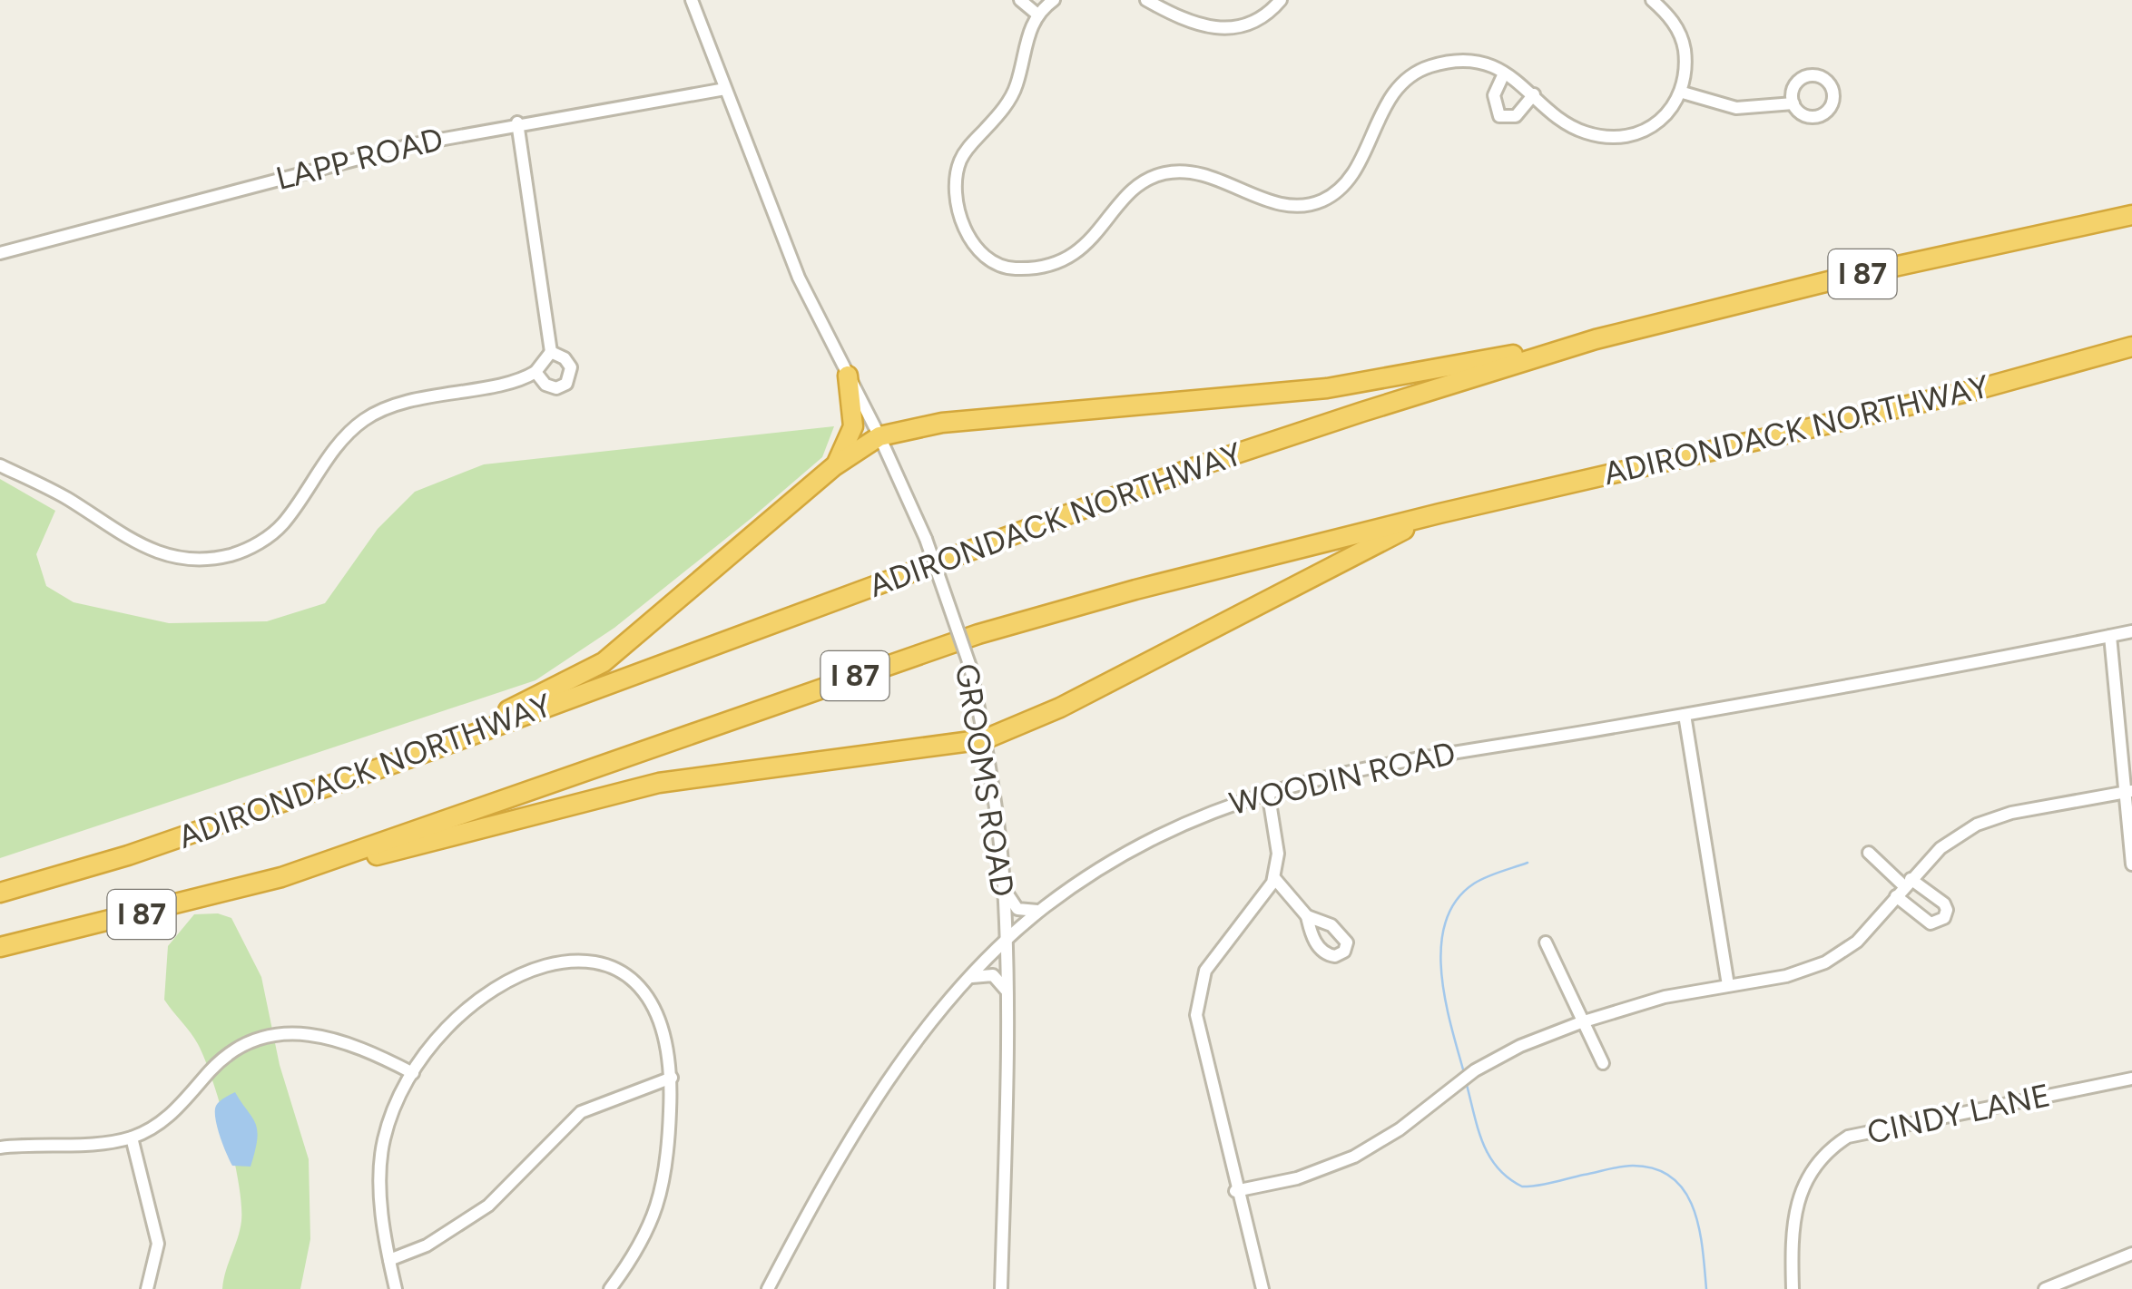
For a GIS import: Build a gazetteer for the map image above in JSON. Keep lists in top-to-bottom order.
{
  "streets": {
    "highway": ["I 87", "ADIRONDACK NORTHWAY"],
    "street": [
      "LAPP ROAD",
      "WOODIN ROAD",
      "GROOMS ROAD",
      "CINDY LANE"
    ]
  },
  "crossings": [
    ["LAPP ROAD", "GROOMS ROAD"],
    ["WOODIN ROAD", "GROOMS ROAD"]
  ]
}
